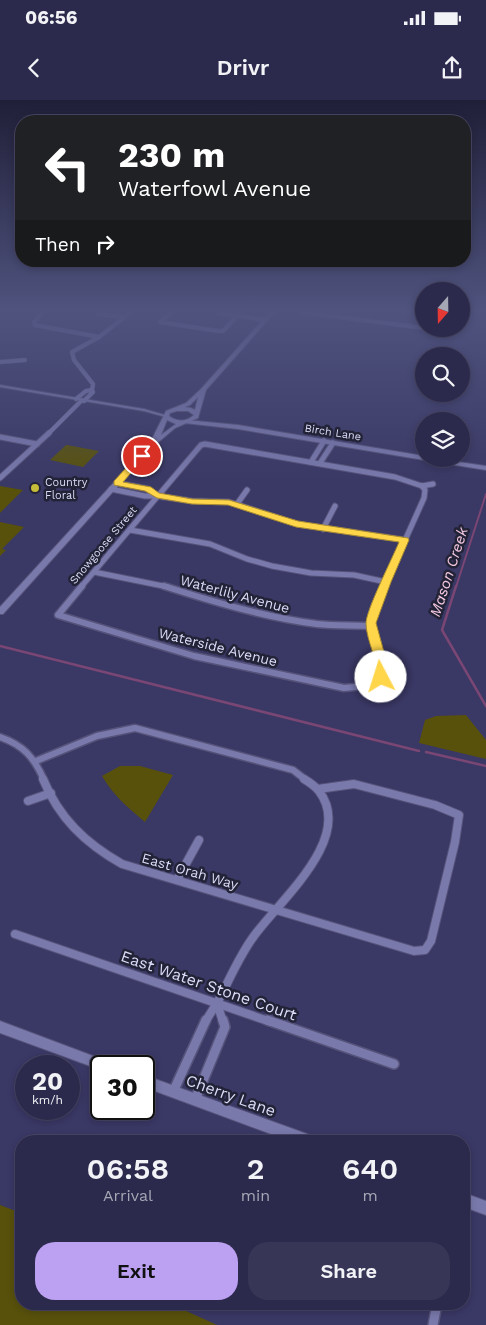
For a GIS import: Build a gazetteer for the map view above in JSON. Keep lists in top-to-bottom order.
{
  "streets": {
    "main road": ["Cherry Lane"],
    "street": [
      "Birch Lane",
      "Snowgoose Street",
      "Waterlily Avenue",
      "Waterside Avenue",
      "East Orah Way",
      "East Water Stone Court"
    ]
  },
  "crossings": [
    ["Snowgoose Street", "Waterlily Avenue"],
    ["Snowgoose Street", "Waterside Avenue"]
  ],
  "water": ["Mason Creek"],
  "places": ["Country Floral"],
  "north": "bottom",
  "page": {
    "status": "06:56",
    "header": "Drivr",
    "turn": ["230 m", "Waterfowl Avenue"],
    "then": "Then",
    "speed": "20 km/h",
    "limit": "30",
    "eta": [
      "06:58",
      "Arrival",
      "2",
      "min",
      "640",
      "m"
    ],
    "buttons": ["Exit", "Share"]
  }
}
